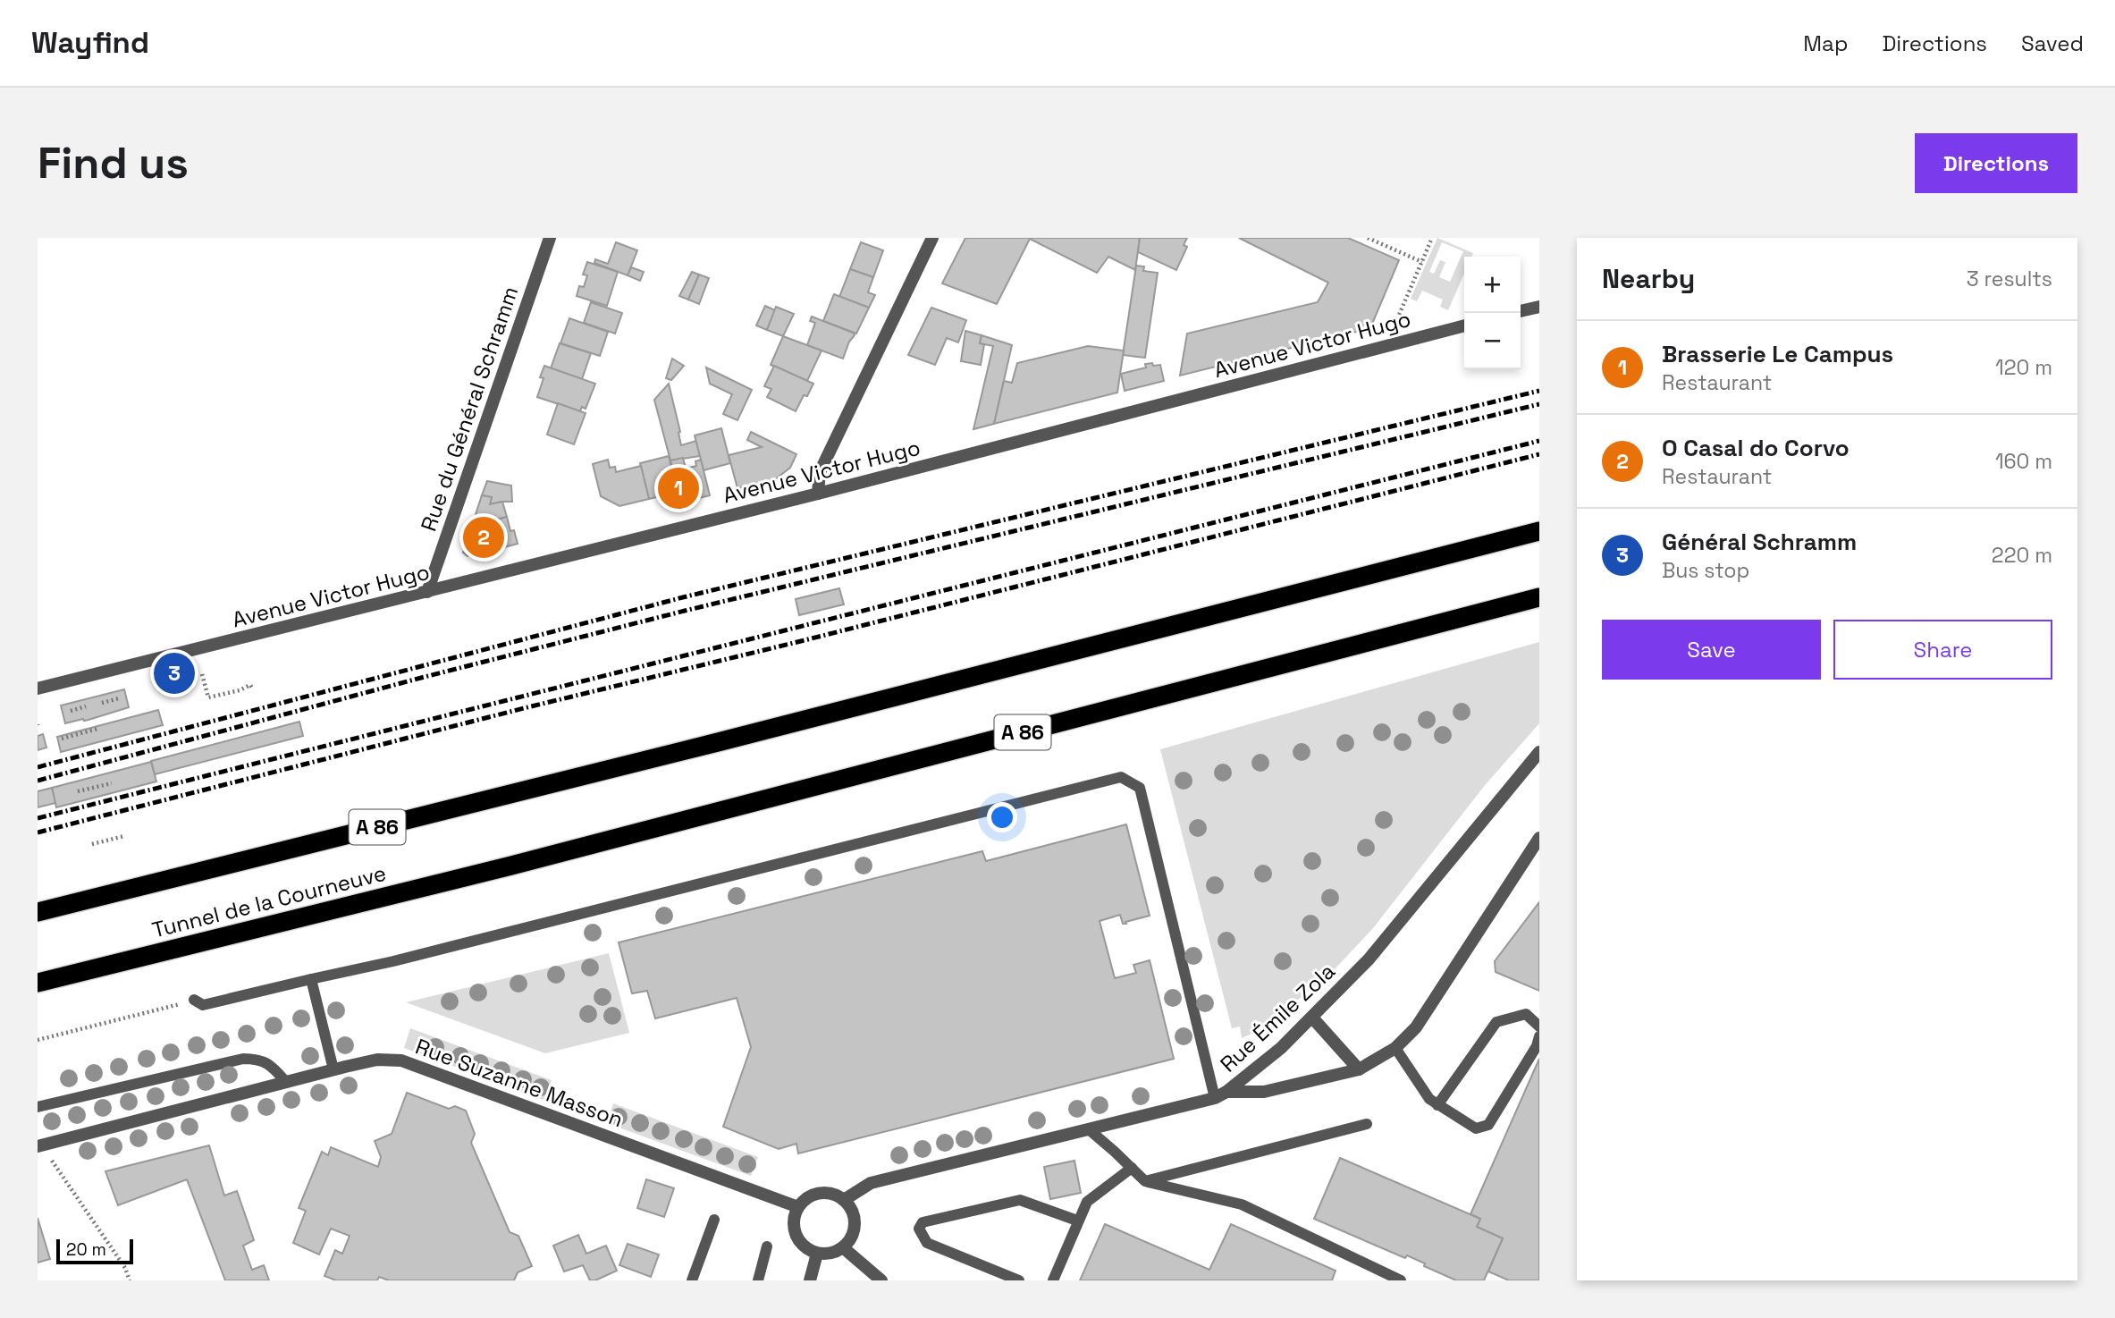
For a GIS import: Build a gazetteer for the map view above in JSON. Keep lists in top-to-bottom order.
{
  "streets": {
    "highway": ["A 86", "Tunnel de la Courneuve"],
    "street": [
      "Avenue Victor Hugo",
      "Rue du Général Schramm",
      "Rue Émile Zola",
      "Rue Suzanne Masson"
    ]
  },
  "crossings": [
    ["Avenue Victor Hugo", "Rue du Général Schramm"],
    ["Rue Émile Zola", "Rue Suzanne Masson"]
  ],
  "scale_bar": "20 m",
  "page": {
    "header": "Wayfind",
    "nav": ["Map", "Directions", "Saved"],
    "buttons": [
      "Directions",
      ["Save", "Share"]
    ],
    "title": "Find us",
    "heading": ["Nearby", "3 results"],
    "map_buttons": ["+", "−"],
    "list": [
      {
        "mark": "1",
        "name": "Brasserie Le Campus",
        "note": "Restaurant",
        "value": "120 m"
      },
      {
        "mark": "2",
        "name": "O Casal do Corvo",
        "note": "Restaurant",
        "value": "160 m"
      },
      {
        "mark": "3",
        "name": "Général Schramm",
        "note": "Bus stop",
        "value": "220 m"
      }
    ],
    "pins": ["1", "2", "3"],
    "scale": "20 m"
  }
}
